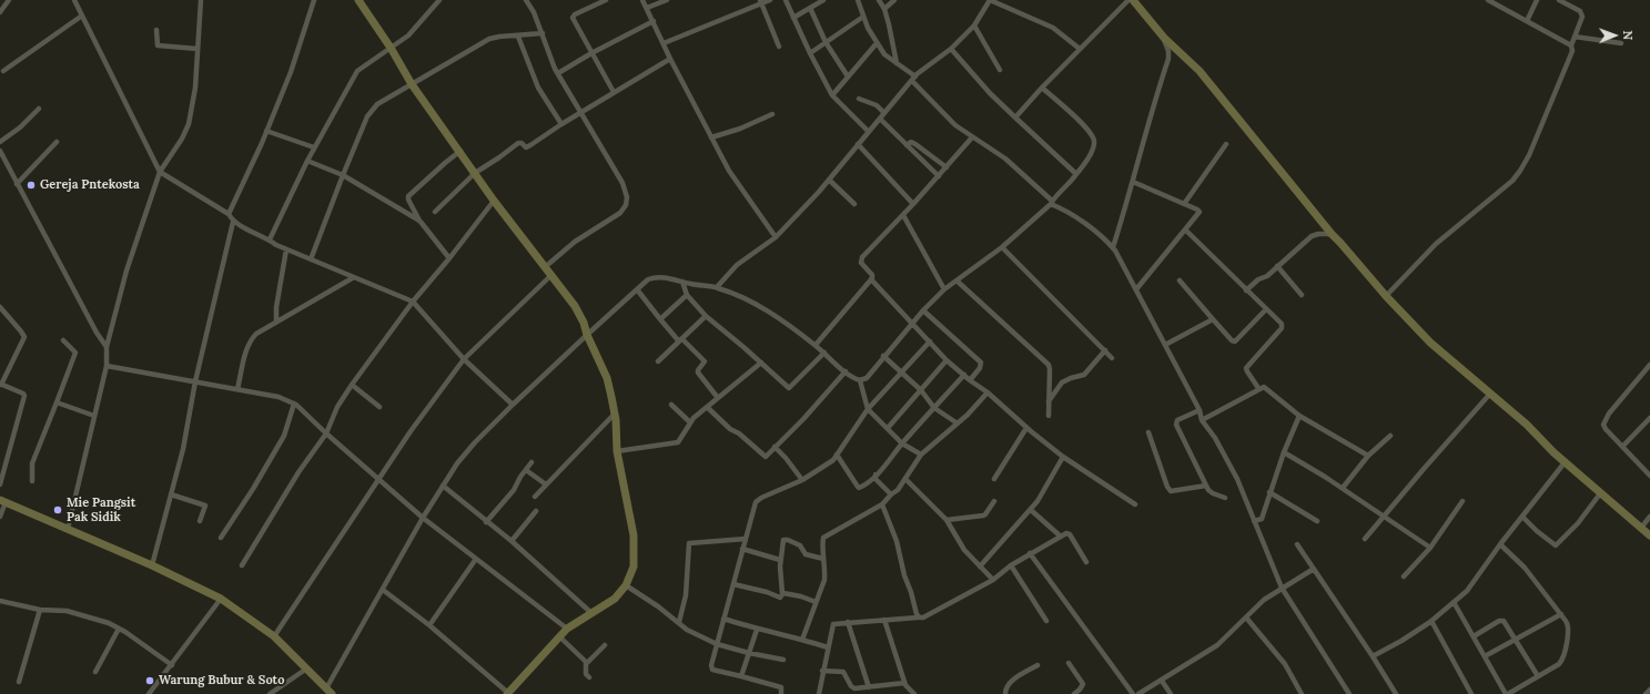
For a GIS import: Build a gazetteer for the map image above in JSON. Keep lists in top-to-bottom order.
{
  "places": ["Gereja Pntekosta", "Mie Pangsit Pak Sidik", "Warung Bubur & Soto"],
  "north": "right"
}
